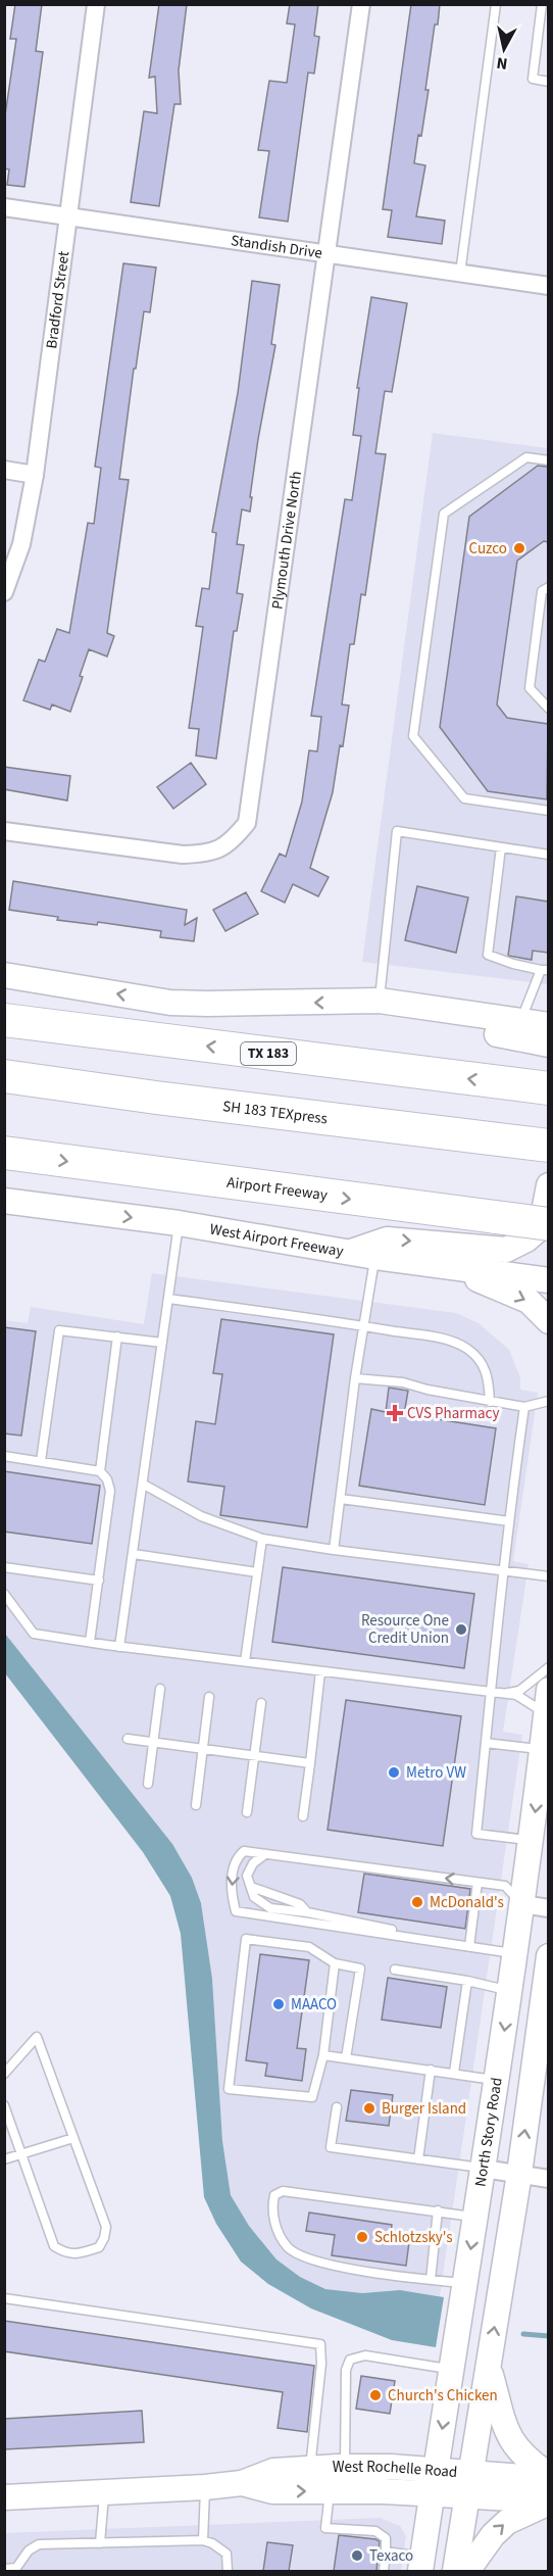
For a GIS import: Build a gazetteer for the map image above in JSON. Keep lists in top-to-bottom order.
{
  "streets": {
    "highway": ["TX 183", "SH 183 TEXpress", "Airport Freeway"],
    "main road": ["West Airport Freeway", "North Story Road", "West Rochelle Road"],
    "street": ["Standish Drive", "Bradford Street", "Plymouth Drive North"]
  },
  "crossings": [
    ["Standish Drive", "Bradford Street"],
    ["Standish Drive", "Plymouth Drive North"],
    ["North Story Road", "West Rochelle Road"]
  ],
  "places": {
    "other": [
      "Cuzco",
      "Resource One Credit Union",
      "Metro VW",
      "McDonald's",
      "MAACO",
      "Burger Island",
      "Schlotzsky's",
      "Church's Chicken",
      "Texaco"
    ],
    "health": ["CVS Pharmacy"]
  },
  "north": "bottom"
}
